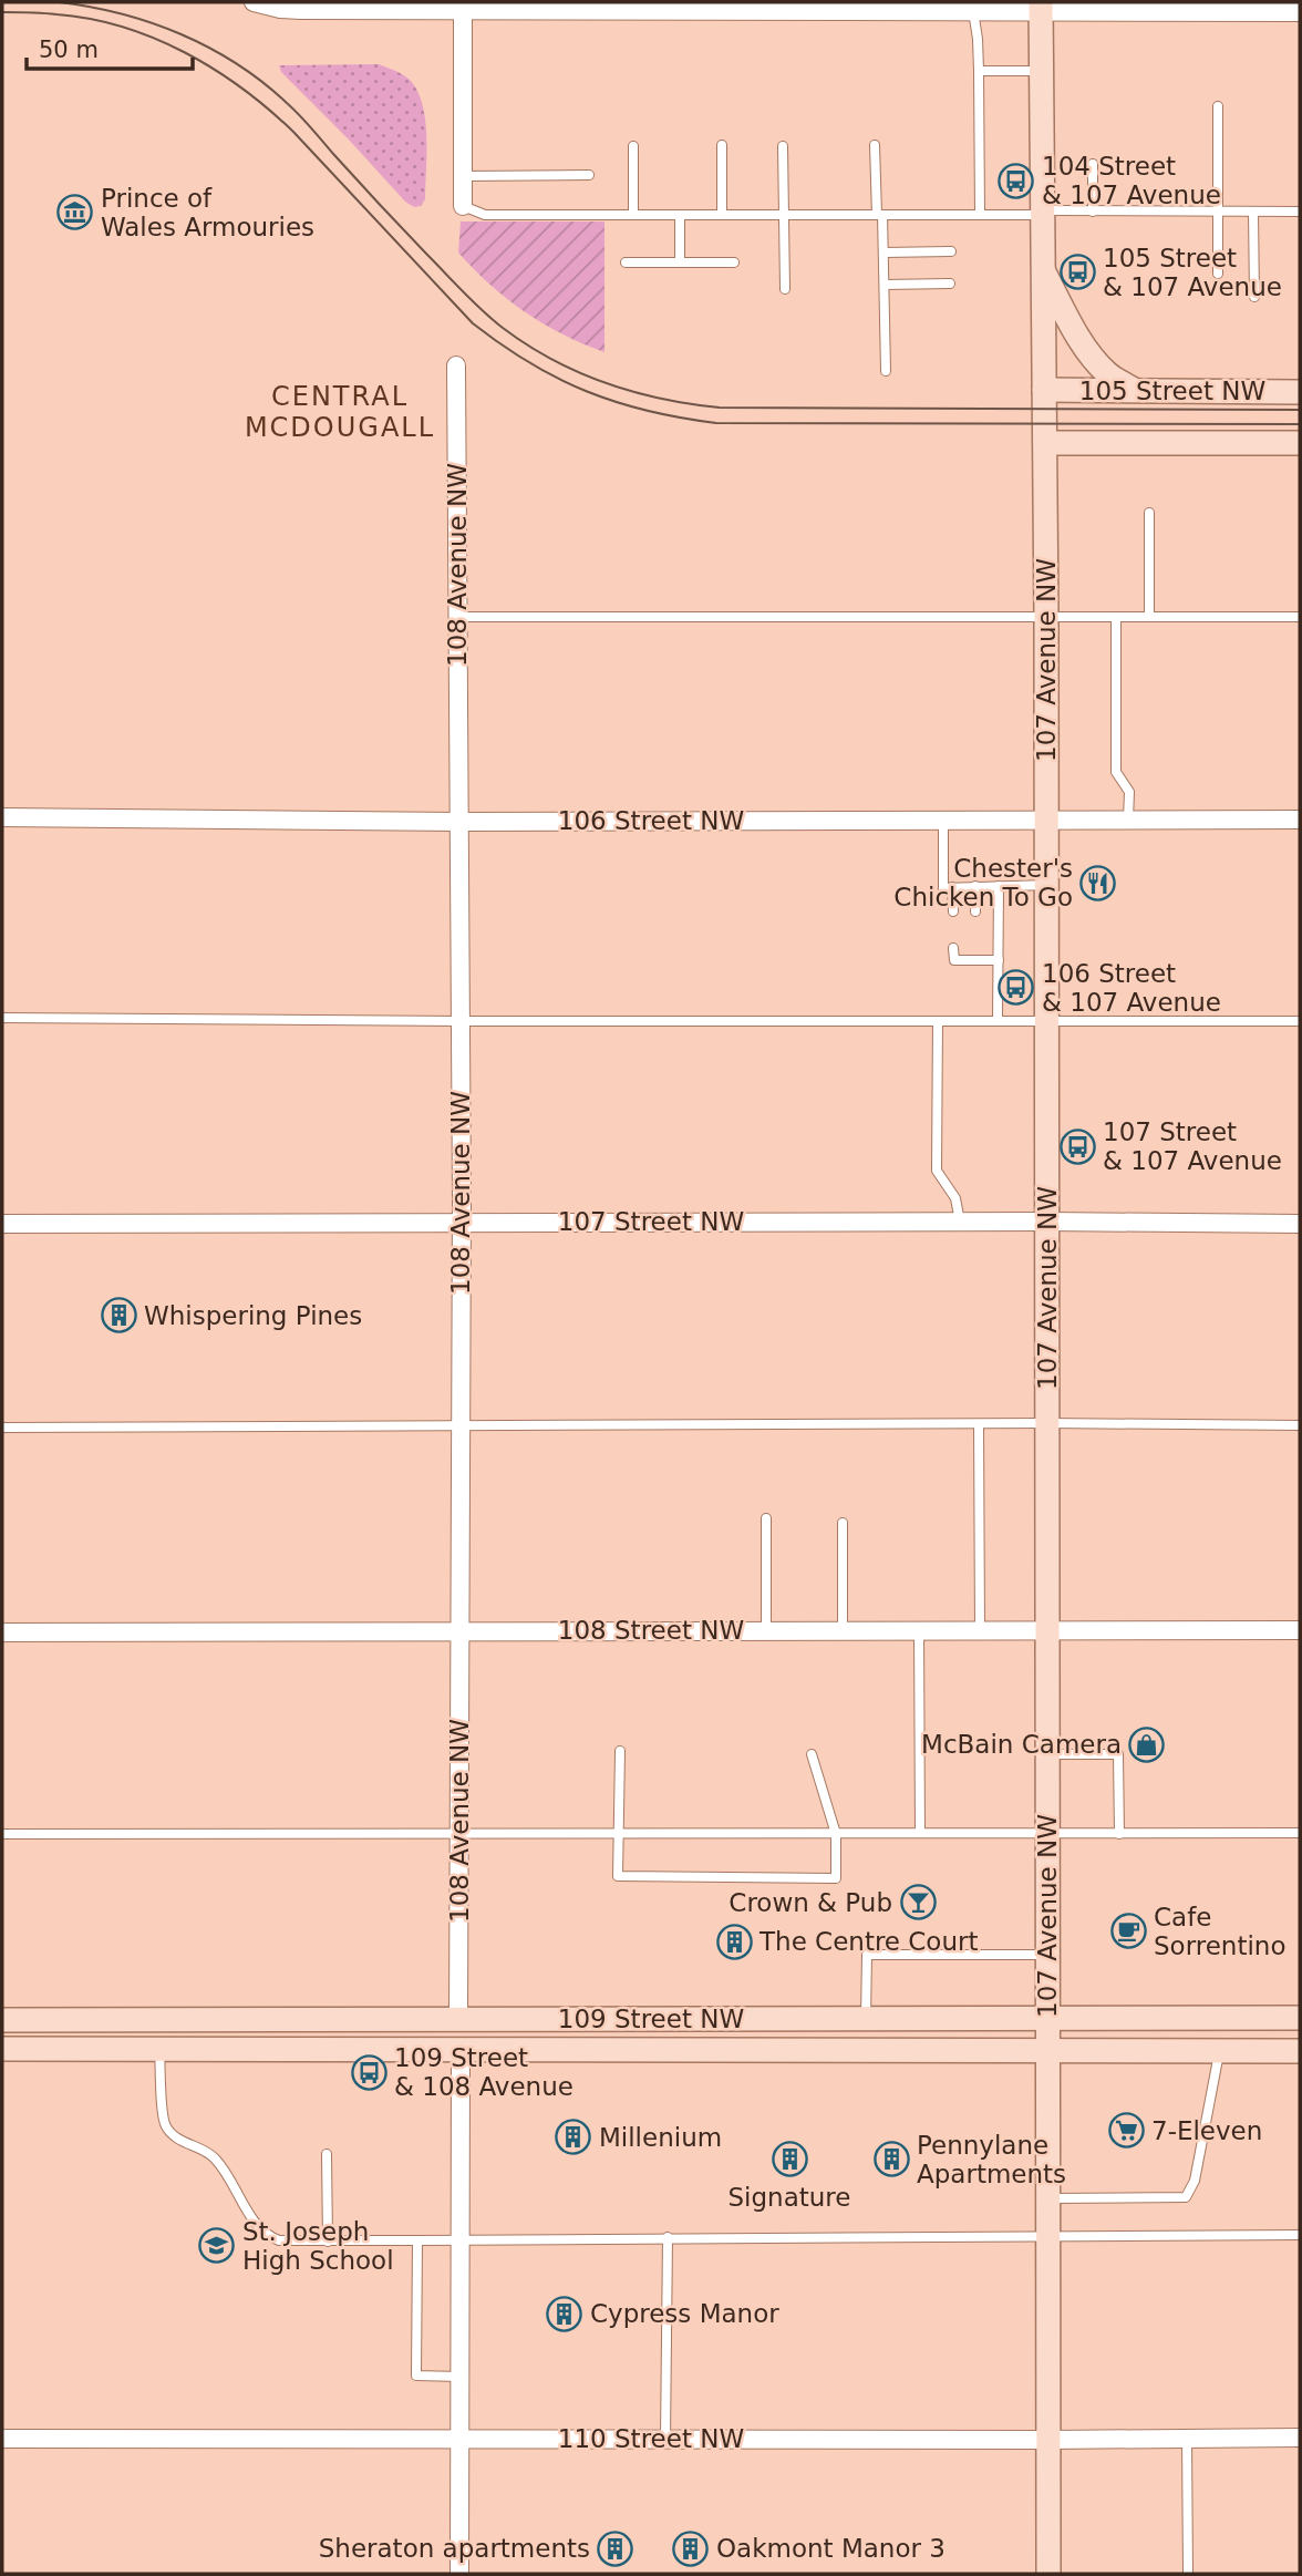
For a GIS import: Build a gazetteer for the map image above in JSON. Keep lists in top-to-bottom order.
{
  "streets": {
    "main road": ["105 Street NW", "107 Avenue NW", "109 Street NW"],
    "street": [
      "108 Avenue NW",
      "106 Street NW",
      "107 Street NW",
      "108 Street NW",
      "110 Street NW"
    ]
  },
  "crossings": [
    ["105 Street NW", "107 Avenue NW"],
    ["108 Avenue NW", "106 Street NW"],
    ["108 Avenue NW", "107 Street NW"],
    ["108 Avenue NW", "108 Street NW"],
    ["108 Avenue NW", "109 Street NW"],
    ["107 Avenue NW", "106 Street NW"],
    ["107 Avenue NW", "107 Street NW"],
    ["107 Avenue NW", "108 Street NW"],
    ["107 Avenue NW", "109 Street NW"],
    ["107 Avenue NW", "110 Street NW"]
  ],
  "districts": ["CENTRAL MCDOUGALL"],
  "places": {
    "bus stop": [
      "104 Street & 107 Avenue",
      "105 Street & 107 Avenue",
      "106 Street & 107 Avenue",
      "107 Street & 107 Avenue",
      "109 Street & 108 Avenue"
    ],
    "museum": ["Prince of Wales Armouries"],
    "restaurant": ["Chester's Chicken To Go"],
    "building": [
      "Whispering Pines",
      "The Centre Court",
      "Millenium",
      "Signature",
      "Pennylane Apartments",
      "Cypress Manor",
      "Sheraton apartments",
      "Oakmont Manor 3"
    ],
    "shop": ["McBain Camera"],
    "bar": ["Crown & Pub"],
    "cafe": ["Cafe Sorrentino"],
    "supermarket": ["7-Eleven"],
    "school or university": ["St. Joseph High School"]
  },
  "scale_bar": "50 m"
}
